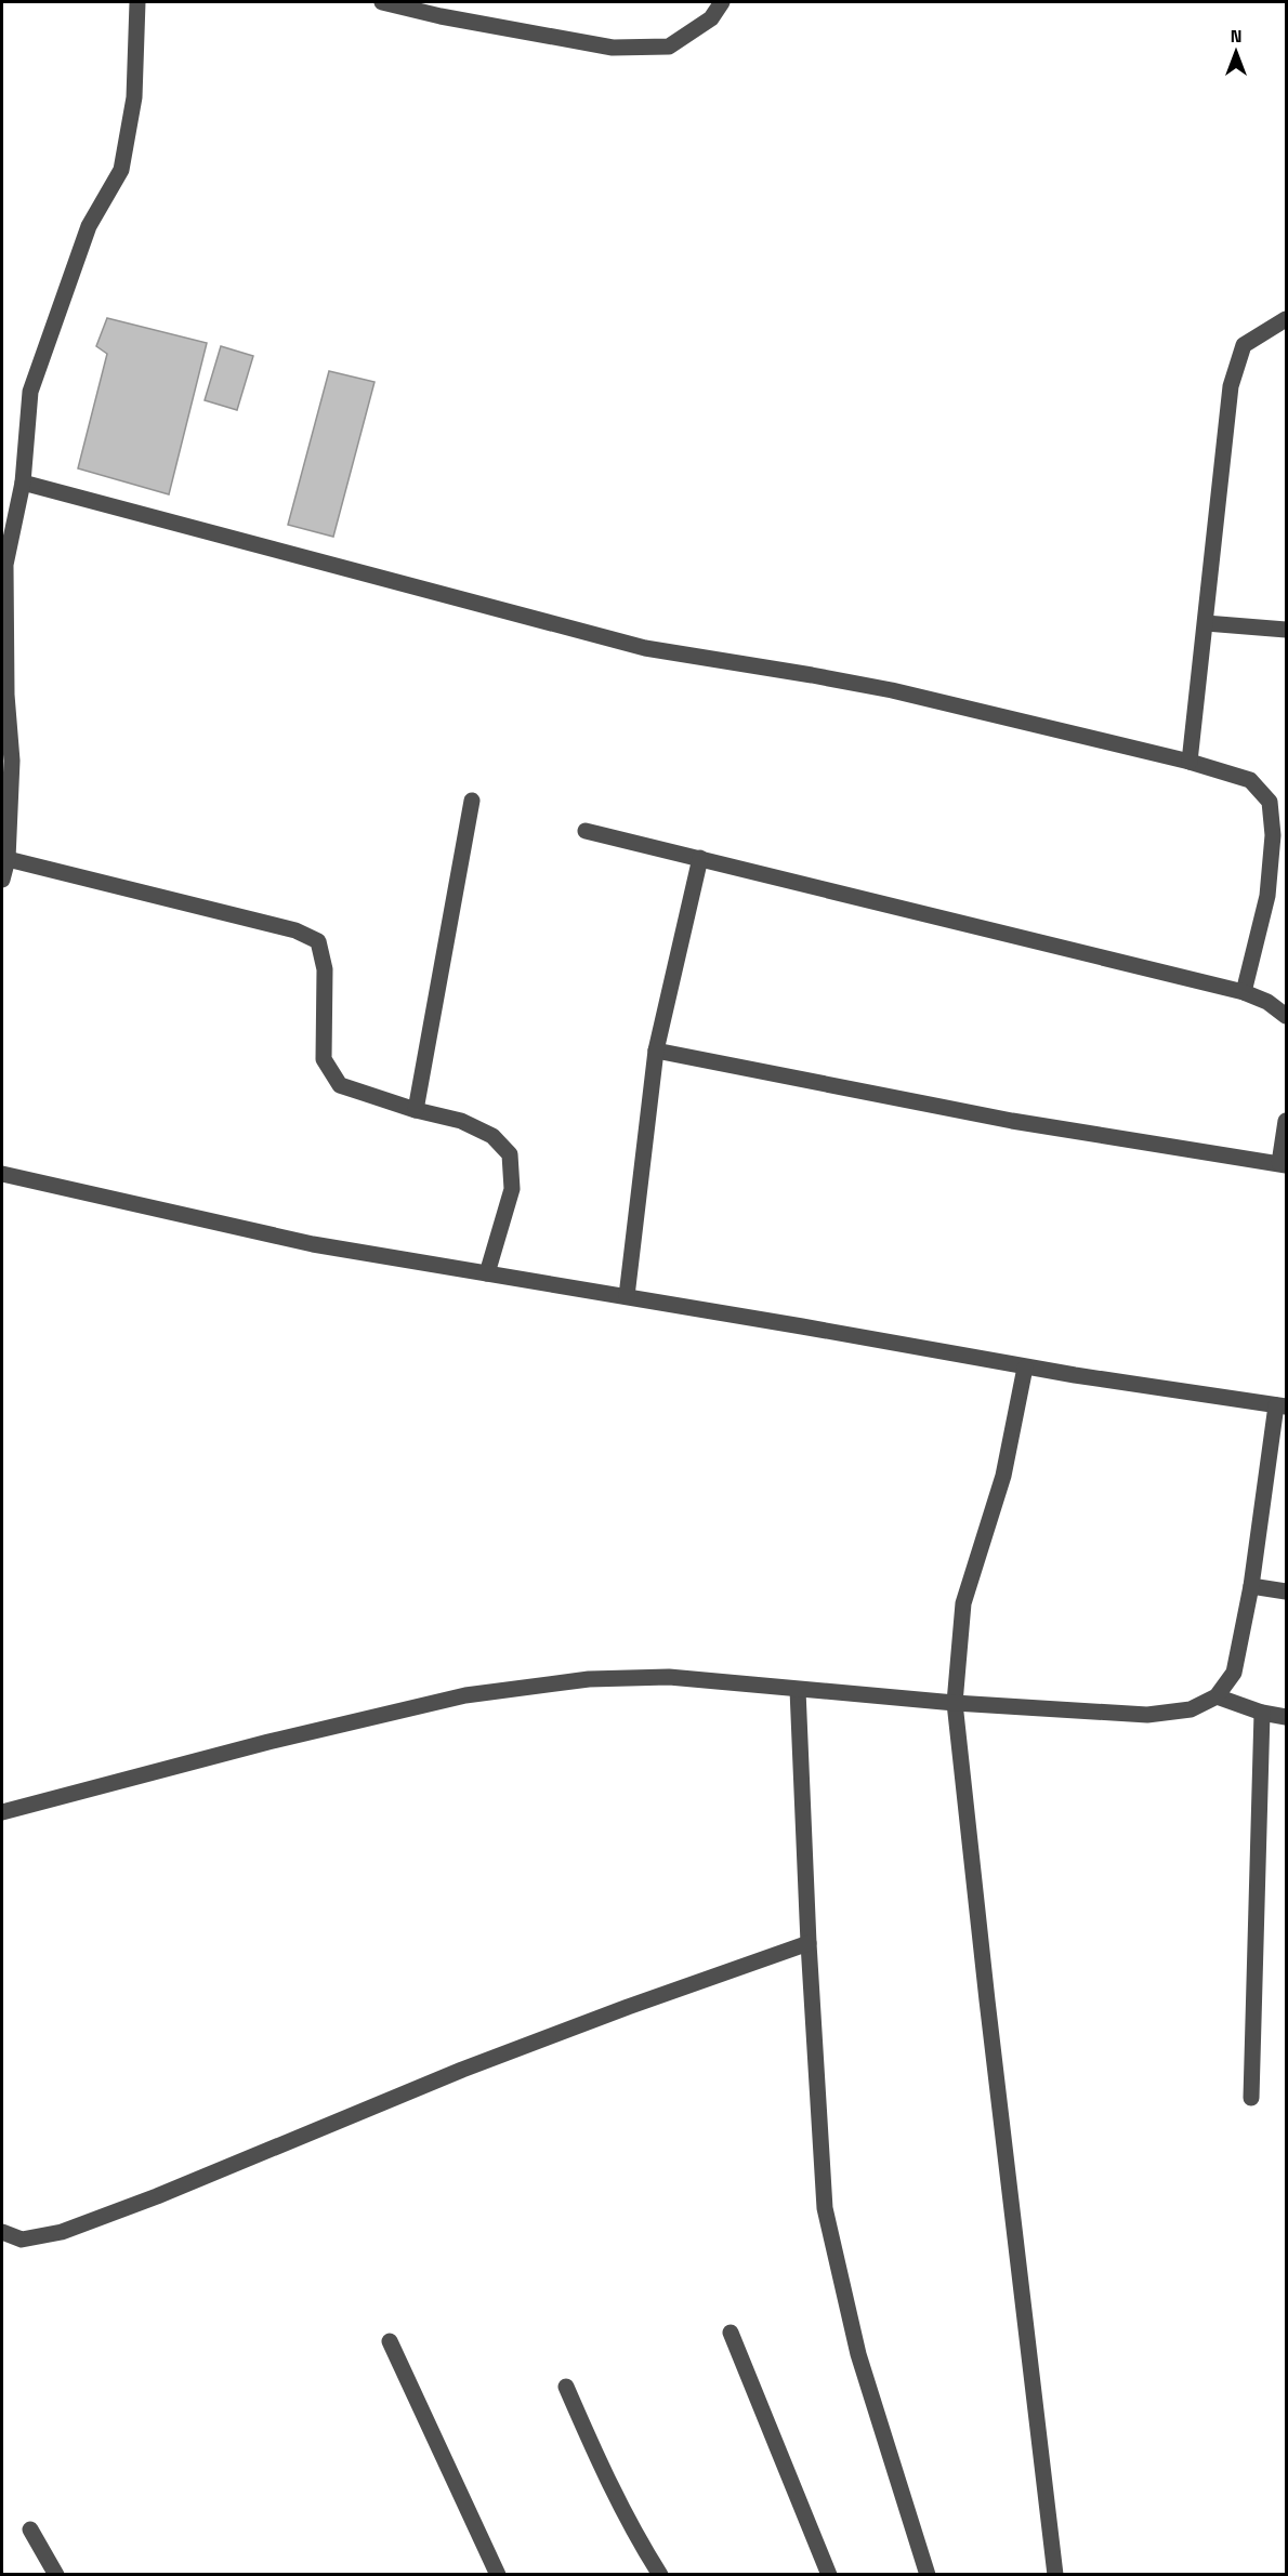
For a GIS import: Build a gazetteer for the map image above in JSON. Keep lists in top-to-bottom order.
{
  "north": "top"
}
